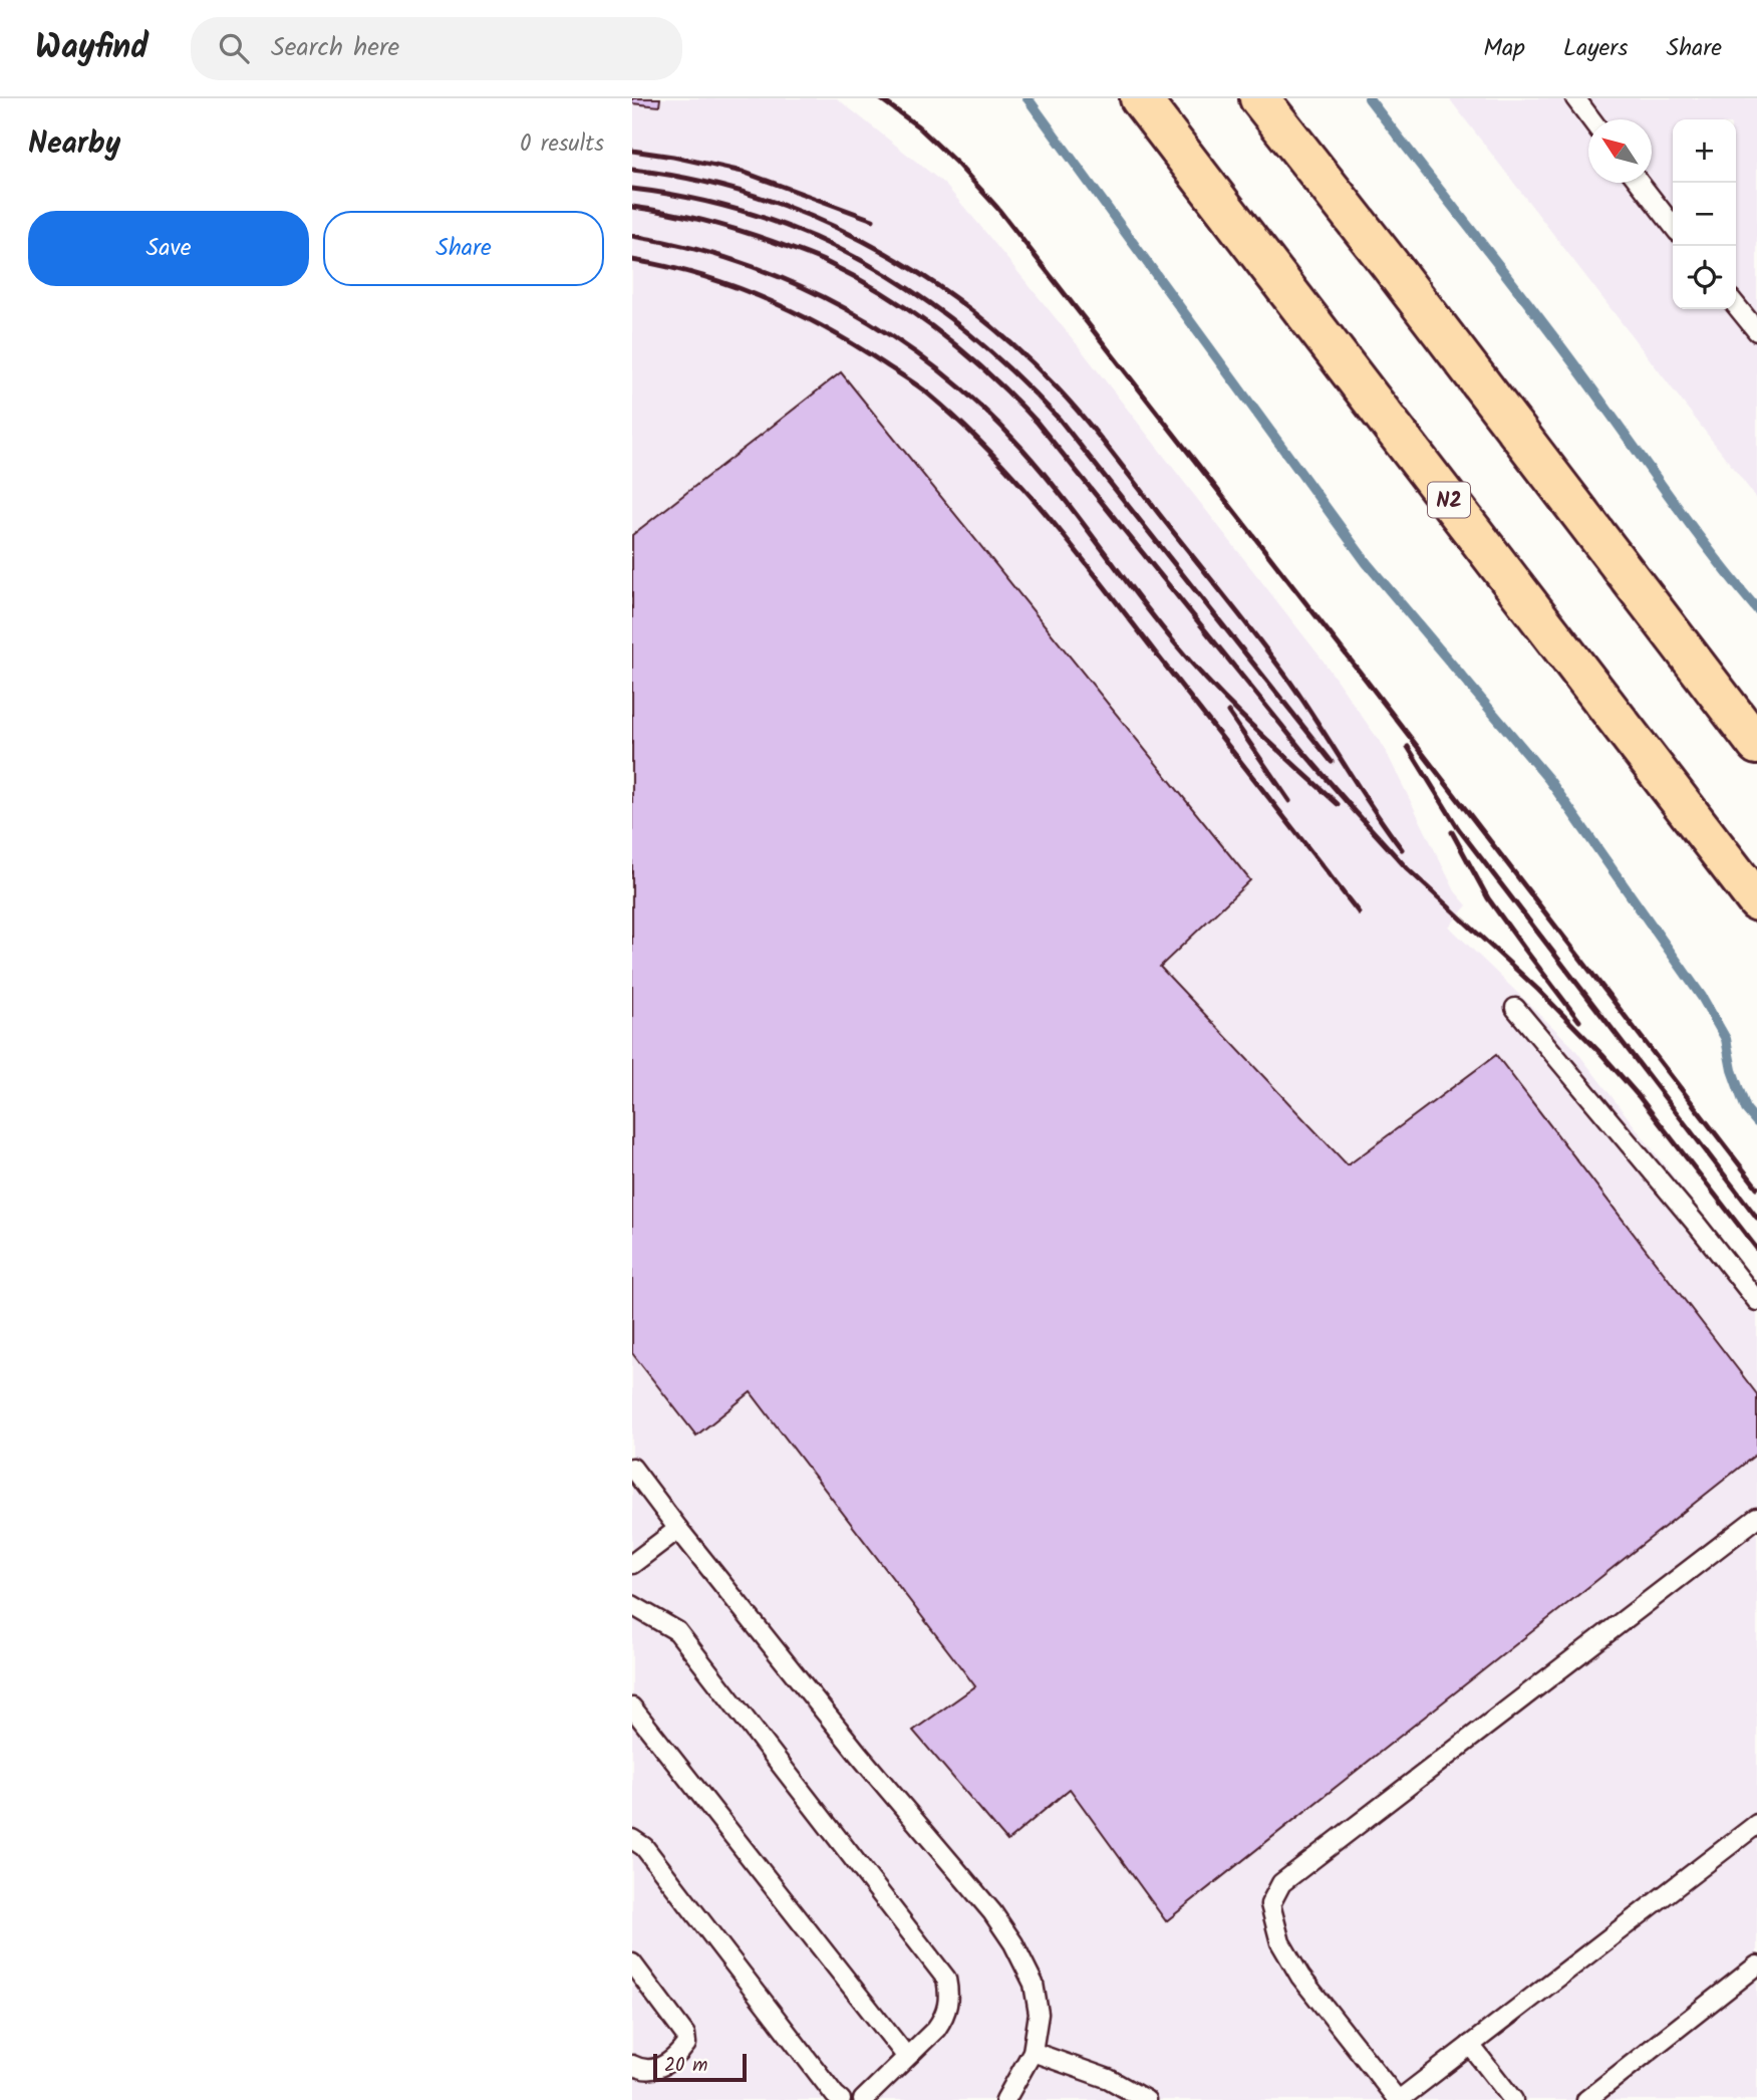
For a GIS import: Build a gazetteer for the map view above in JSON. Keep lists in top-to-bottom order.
{
  "streets": {
    "highway": ["N2"]
  },
  "scale_bar": "20 m",
  "north": "top left",
  "page": {
    "header": "Wayfind",
    "search": "Search here",
    "nav": ["Map", "Layers", "Share"],
    "heading": ["Nearby", "0 results"],
    "map_buttons": ["+", "−"],
    "buttons": ["Save", "Share"],
    "scale": "20 m"
  }
}
